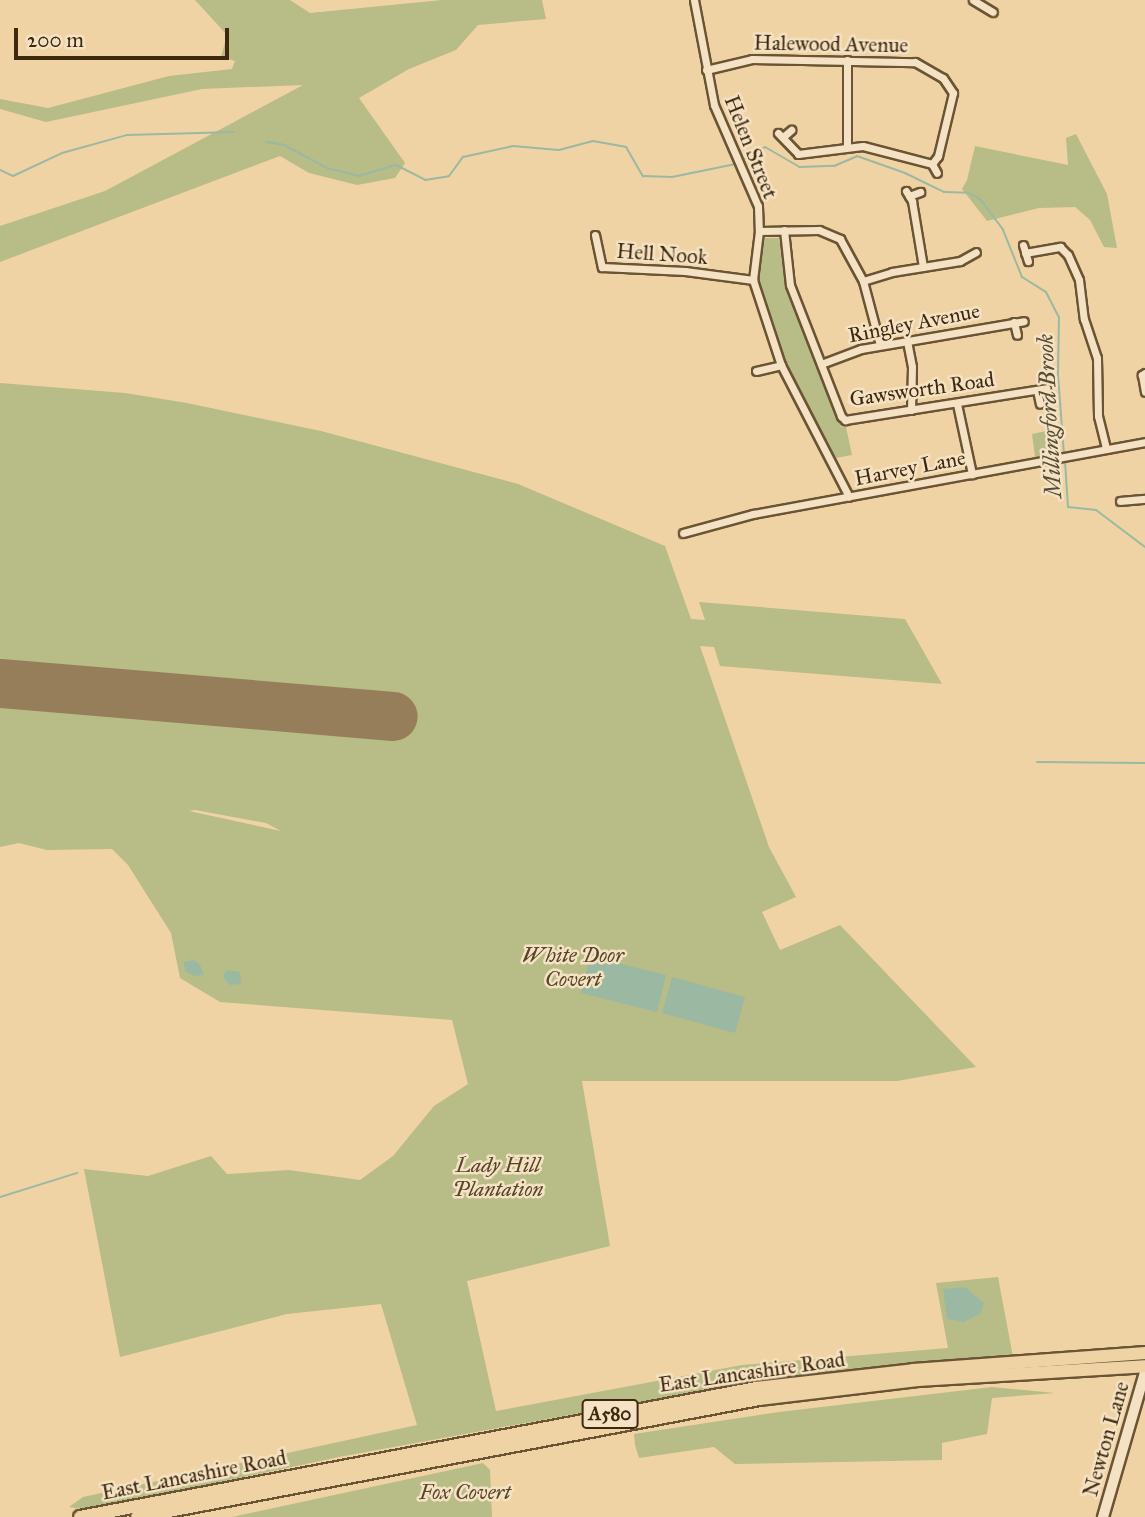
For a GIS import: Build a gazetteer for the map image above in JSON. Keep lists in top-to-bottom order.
{
  "streets": {
    "highway": ["East Lancashire Road", "A580"],
    "street": [
      "Halewood Avenue",
      "Helen Street",
      "Hell Nook",
      "Ringley Avenue",
      "Gawsworth Road",
      "Harvey Lane",
      "Newton Lane"
    ]
  },
  "crossings": [
    ["Halewood Avenue", "Helen Street"],
    ["Helen Street", "Hell Nook"],
    ["Helen Street", "Harvey Lane"],
    ["Ringley Avenue", "Gawsworth Road"]
  ],
  "water": ["Millingford Brook"],
  "parks": ["White Door Covert", "Lady Hill Plantation", "Fox Covert"],
  "scale_bar": "200 m"
}
